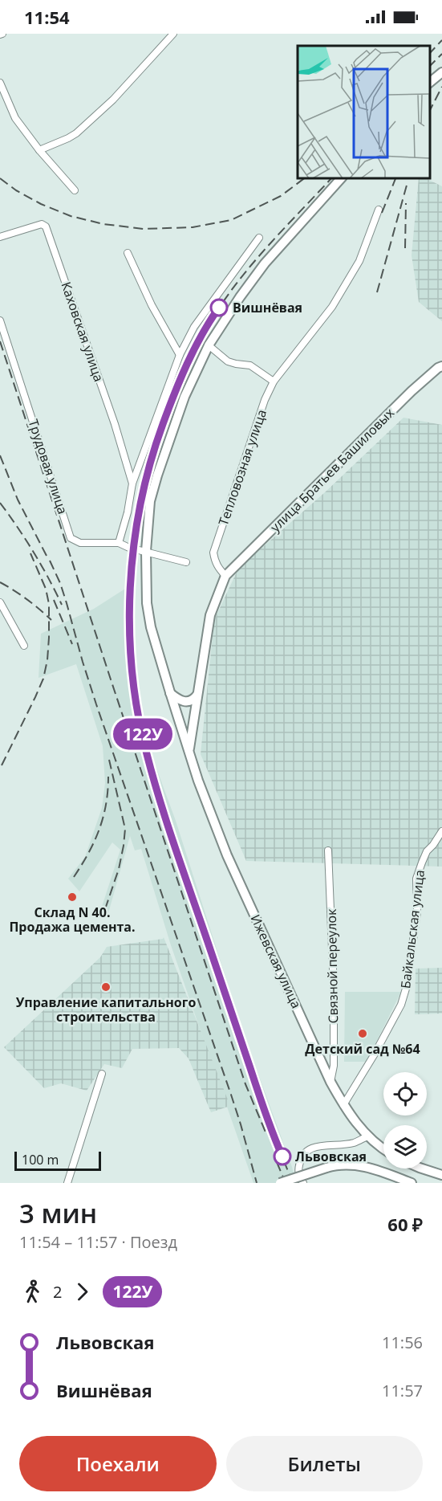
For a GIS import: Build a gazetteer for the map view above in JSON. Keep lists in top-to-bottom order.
{
  "streets": {
    "street": [
      "Каховская улица",
      "Трудовая улица",
      "Тепловозная улица",
      "улица Братьев Башиловых",
      "Байкальская улица",
      "Ижевская улица",
      "Связной переулок"
    ]
  },
  "crossings": [
    ["Трудовая улица", "Ижевская улица"],
    ["Тепловозная улица", "улица Братьев Башиловых"],
    ["Байкальская улица", "Ижевская улица"],
    ["Ижевская улица", "Связной переулок"]
  ],
  "places": [
    "Вишнёвая",
    "Склад N 40. Продажа цемента.",
    "Управление капитального строительства",
    "Детский сад №64",
    "Львовская"
  ],
  "scale_bar": "100 m",
  "page": {
    "status": "11:54",
    "on_map": "122У",
    "scale": "100 m",
    "heading": ["3 мин", "11:54 – 11:57 · Поезд", "60 ₽"],
    "legs": ["2", "122У"],
    "list": [
      {
        "name": "Львовская",
        "value": "11:56"
      },
      {
        "name": "Вишнёвая",
        "value": "11:57"
      }
    ],
    "buttons": ["Поехали", "Билеты"]
  }
}
